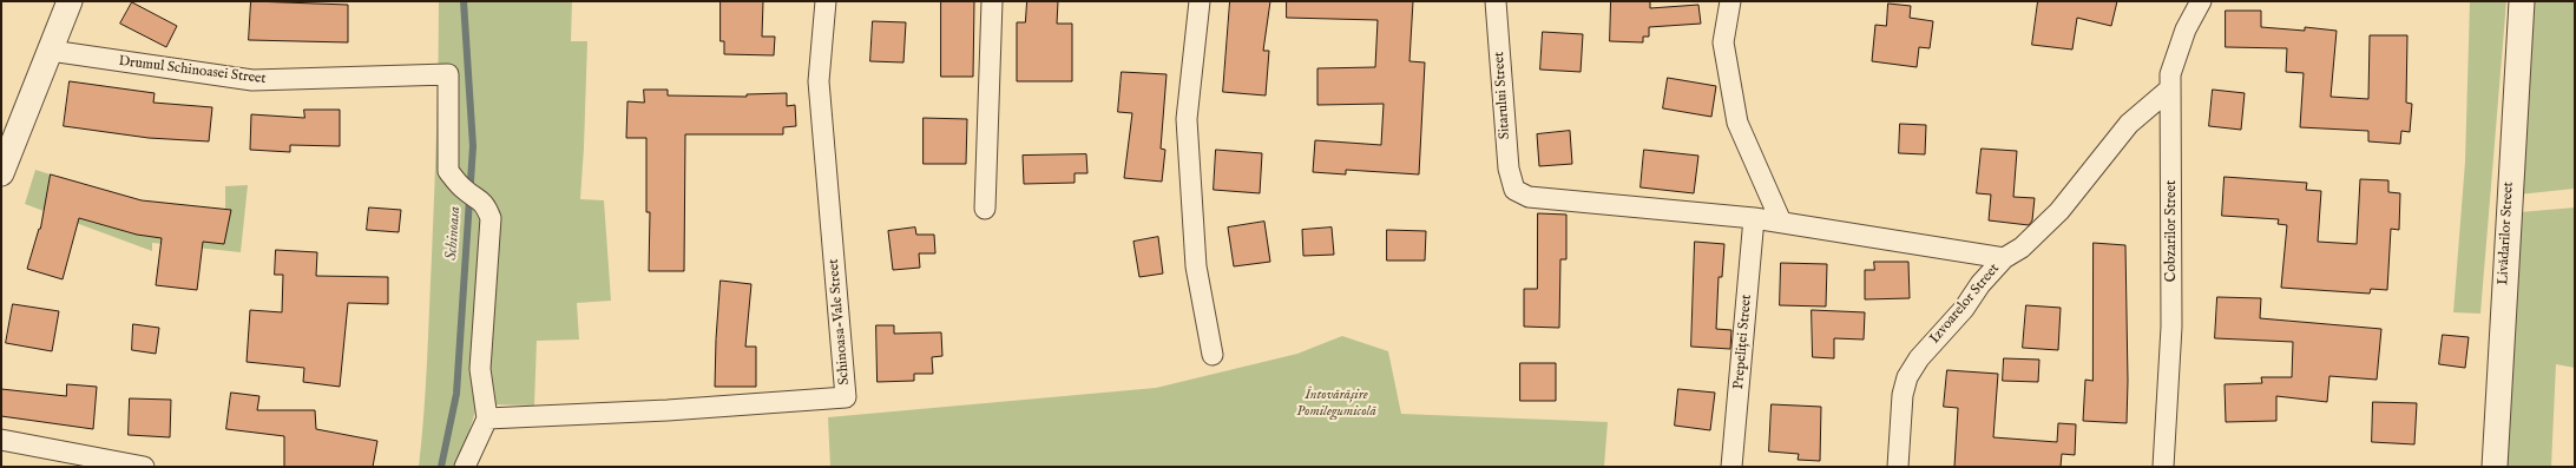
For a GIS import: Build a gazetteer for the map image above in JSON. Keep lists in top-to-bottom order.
{
  "streets": {
    "street": [
      "Drumul Schinoasei Street",
      "Sitarului Street",
      "Cobzarilor Street",
      "Livădarilor Street",
      "Izvoarelor Street",
      "Schinoasa-Vale Street",
      "Prepeliței Street"
    ]
  },
  "crossings": [
    ["Drumul Schinoasei Street", "Schinoasa-Vale Street"],
    ["Sitarului Street", "Prepeliței Street"],
    ["Cobzarilor Street", "Izvoarelor Street"]
  ],
  "water": ["Schinoasa"],
  "parks": ["Întovărășire Pomilegumicolă"]
}
